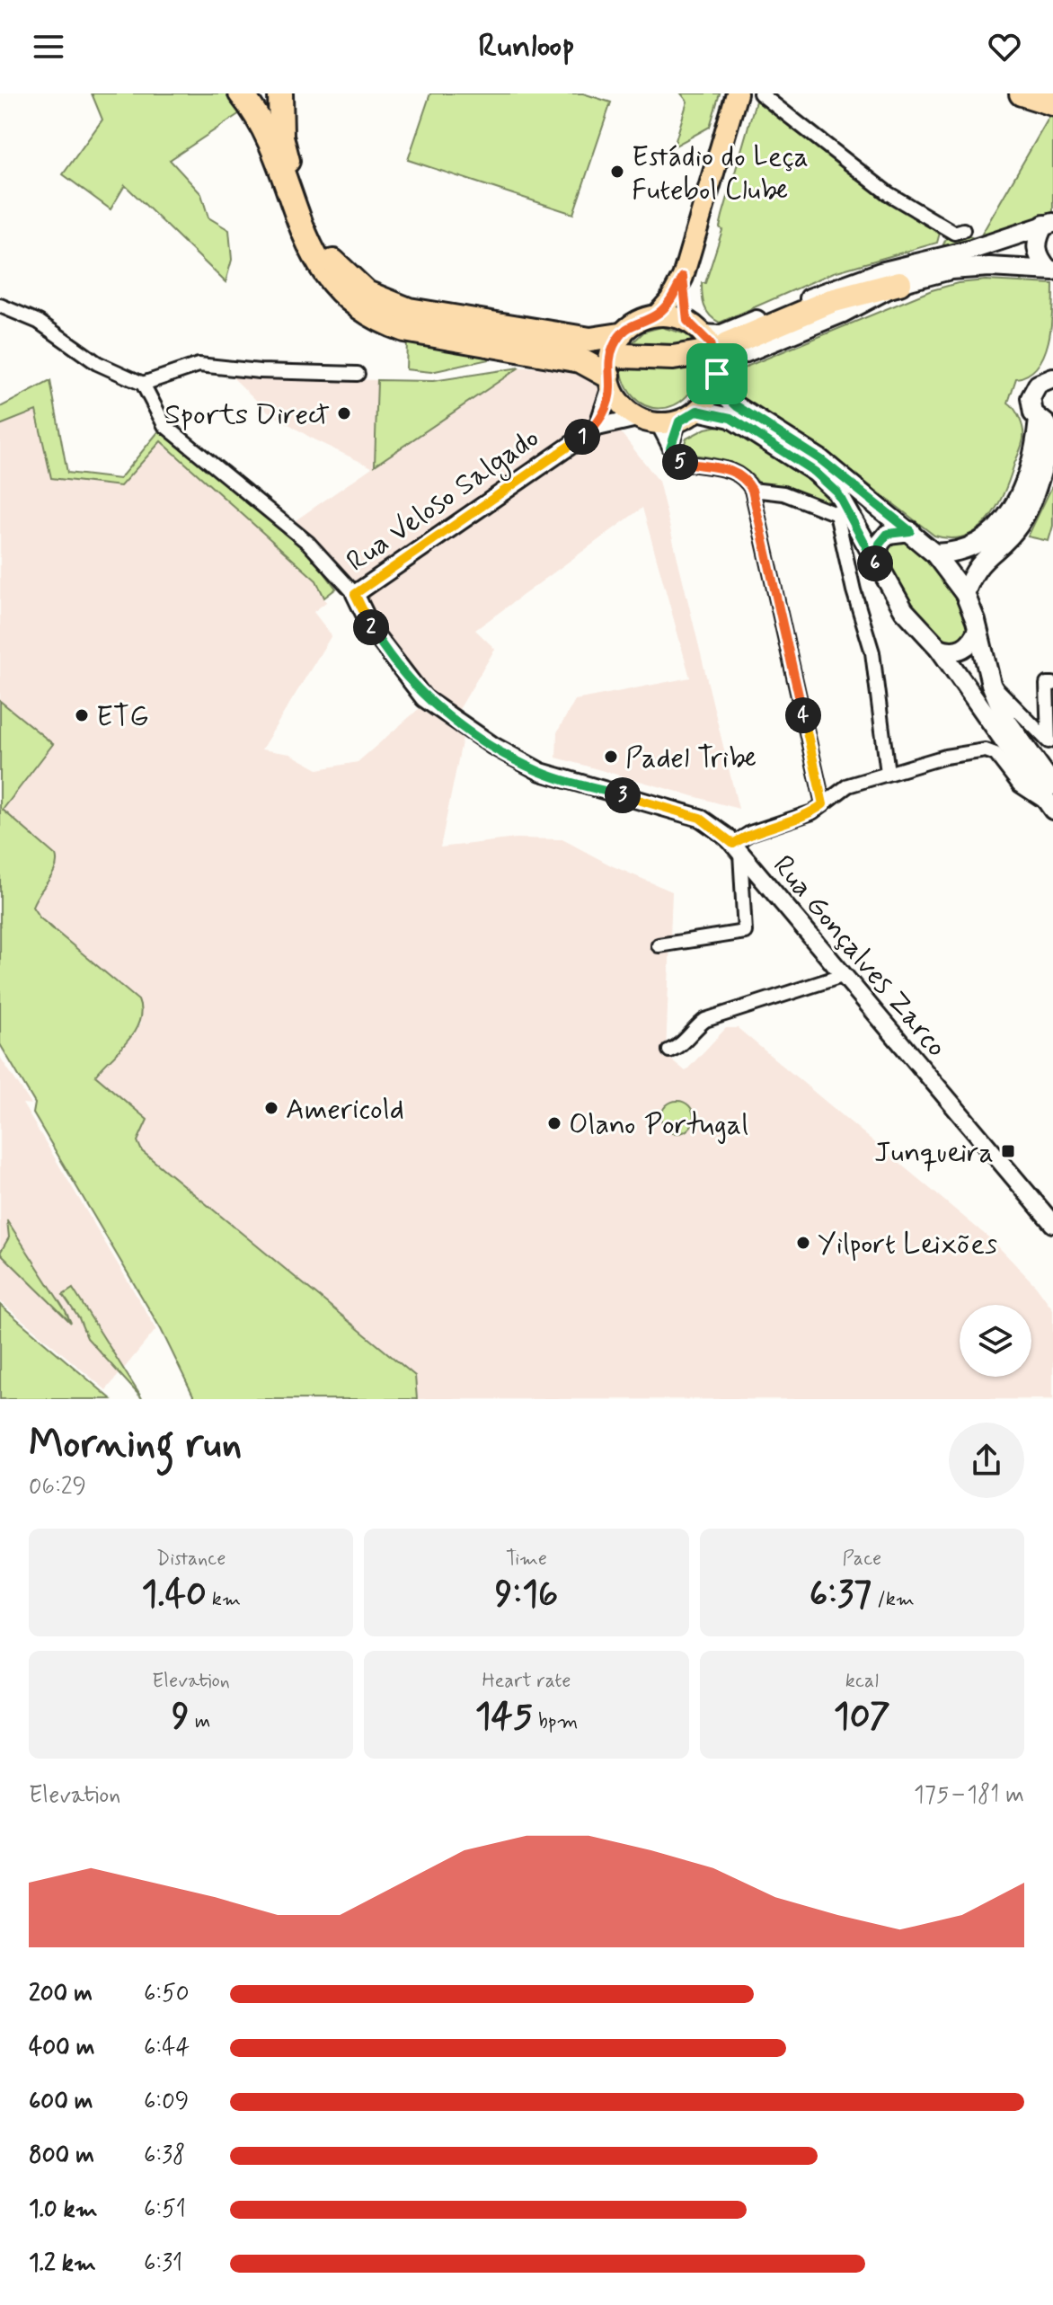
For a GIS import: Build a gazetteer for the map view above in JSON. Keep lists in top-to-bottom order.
{
  "streets": {
    "street": ["Rua Veloso Salgado", "Rua Gonçalves Zarco"]
  },
  "crossings": [
    ["Rua Veloso Salgado", "Rua Gonçalves Zarco"]
  ],
  "places": {
    "other": [
      "Estádio do Leça Futebol Clube",
      "Sports Direct",
      "ETG",
      "Padel Tribe",
      "Americold",
      "Olano Portugal",
      "Yilport Leixões"
    ],
    "transit": ["Junqueira"]
  },
  "page": {
    "header": "Runloop",
    "pins": [
      "1",
      "5",
      "6",
      "2",
      "4",
      "3"
    ],
    "heading": ["Morning run", "06:29"],
    "stats": [
      ["Distance", "1.40 km"],
      ["Time", "9:16"],
      ["Pace", "6:37 /km"],
      ["Elevation", "9 m"],
      ["Heart rate", "145 bpm"],
      ["kcal", "107"]
    ],
    "chart": ["Elevation", "175–181 m"],
    "list": [
      {
        "name": "200 m",
        "note": "6:50"
      },
      {
        "name": "400 m",
        "note": "6:44"
      },
      {
        "name": "600 m",
        "note": "6:09"
      },
      {
        "name": "800 m",
        "note": "6:38"
      },
      {
        "name": "1.0 km",
        "note": "6:51"
      },
      {
        "name": "1.2 km",
        "note": "6:31"
      }
    ]
  }
}
